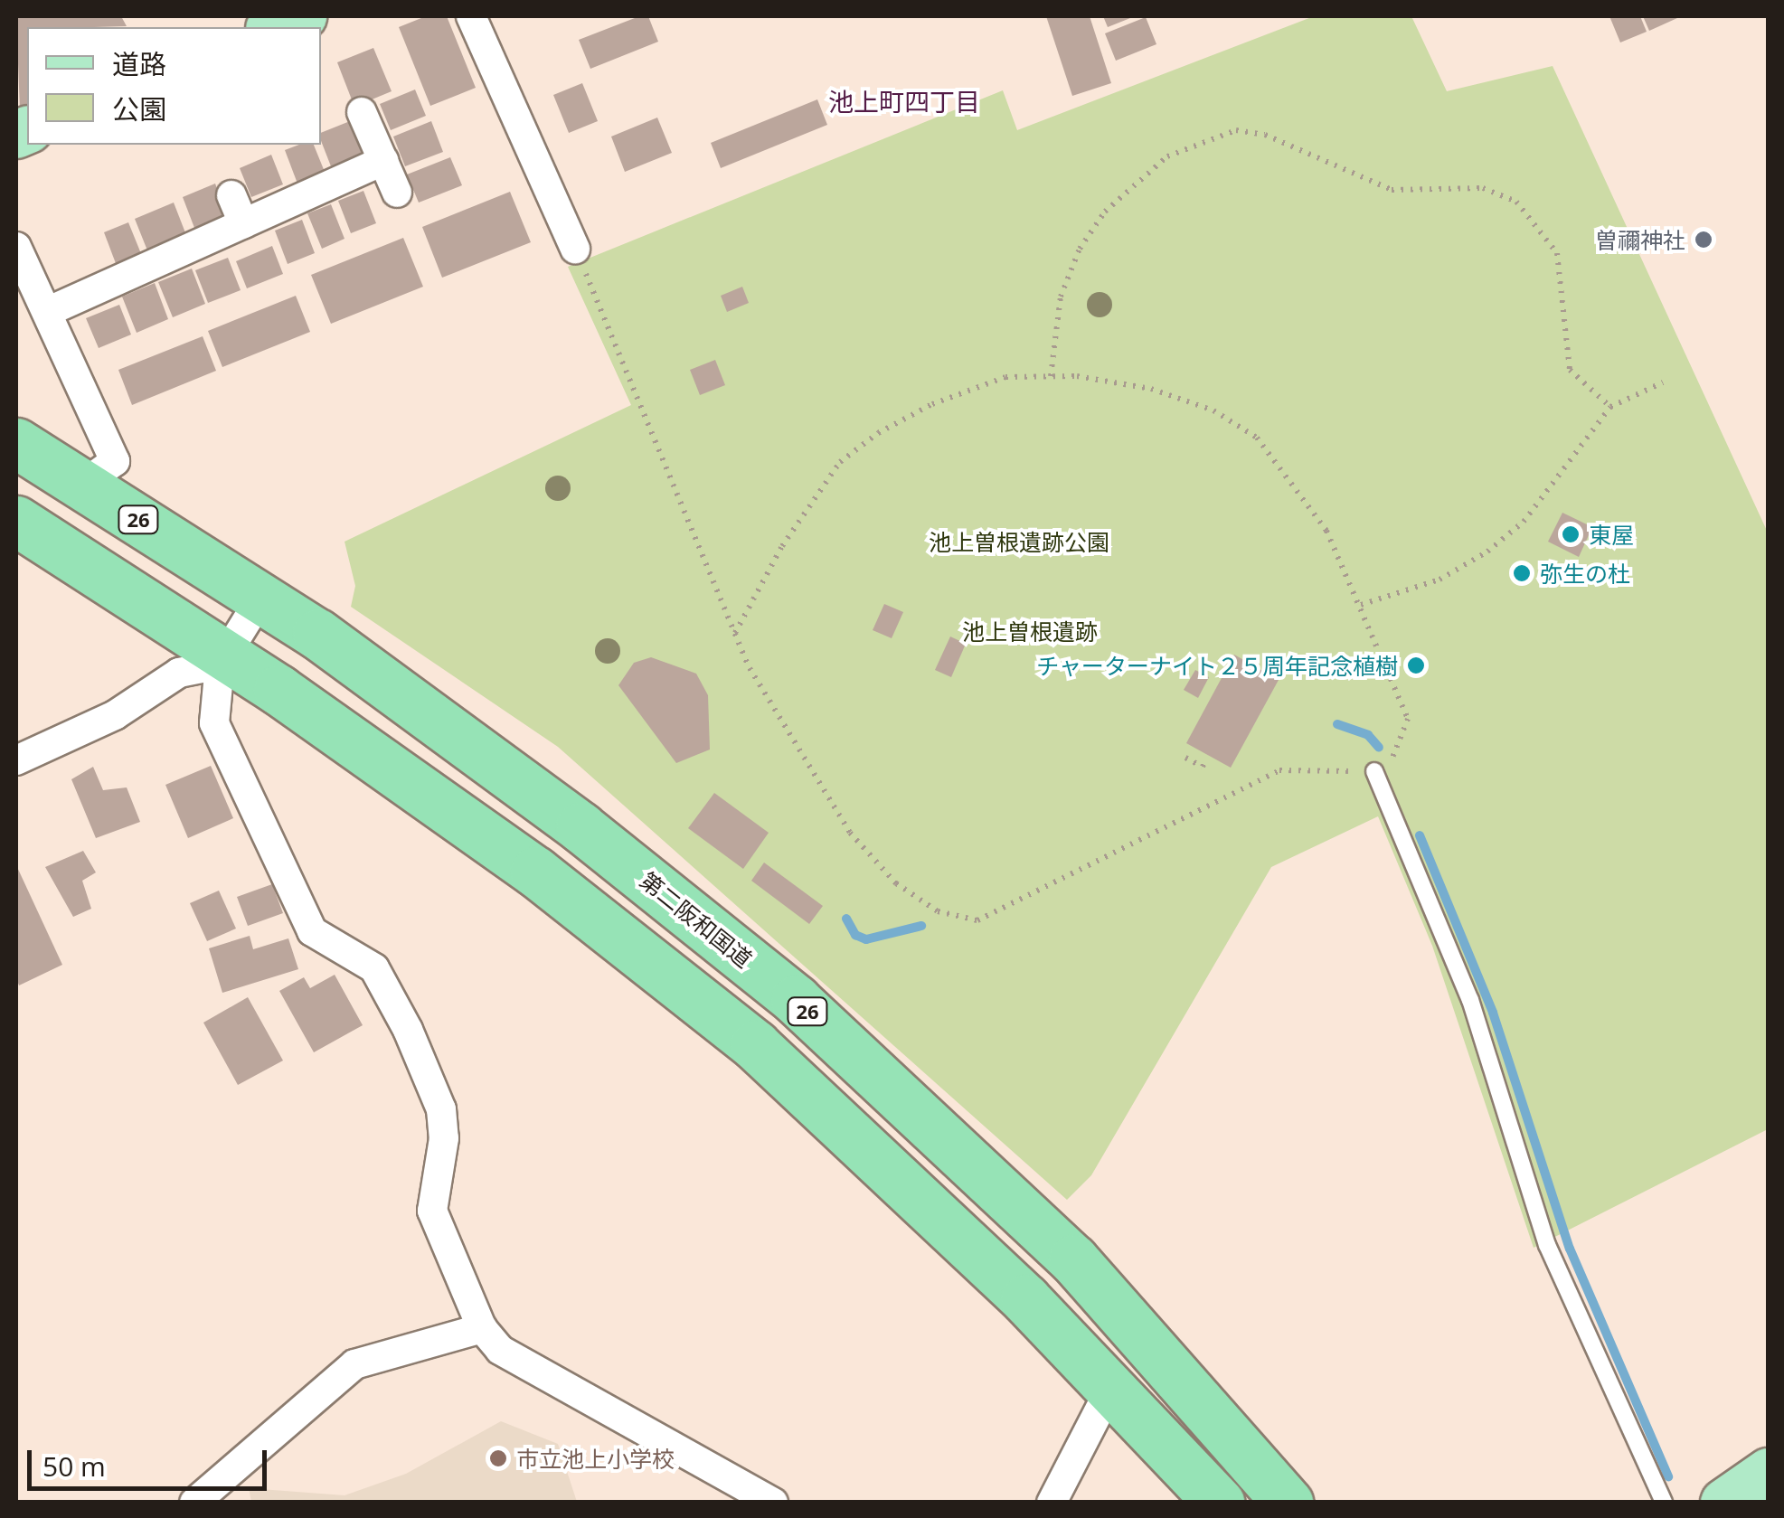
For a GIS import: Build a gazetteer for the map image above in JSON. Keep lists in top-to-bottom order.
{
  "streets": {
    "highway": ["26", "第二阪和国道"]
  },
  "districts": ["池上町四丁目"],
  "parks": ["池上曽根遺跡公園", "池上曽根遺跡"],
  "places": [
    "曽禰神社",
    "東屋",
    "弥生の杜",
    "チャーターナイト２５周年記念植樹",
    "市立池上小学校"
  ],
  "legend": ["道路", "公園"],
  "scale_bar": "50 m"
}
